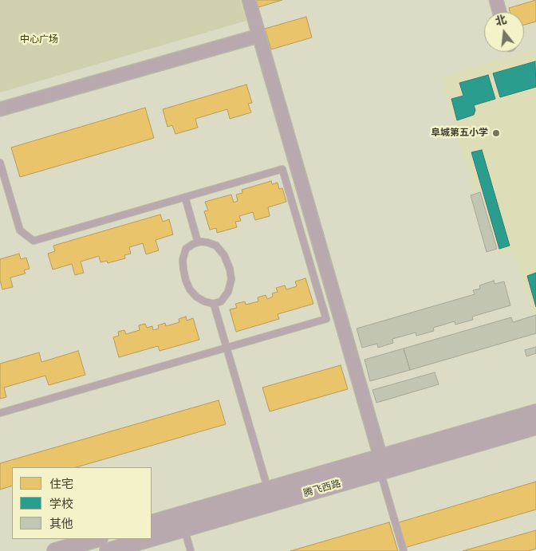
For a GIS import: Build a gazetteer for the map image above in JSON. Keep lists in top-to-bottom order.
{
  "streets": {
    "street": ["腾飞西路"]
  },
  "parks": ["中心广场"],
  "places": ["阜城第五小学"],
  "legend": ["住宅", "学校", "其他"],
  "north": "top"
}
